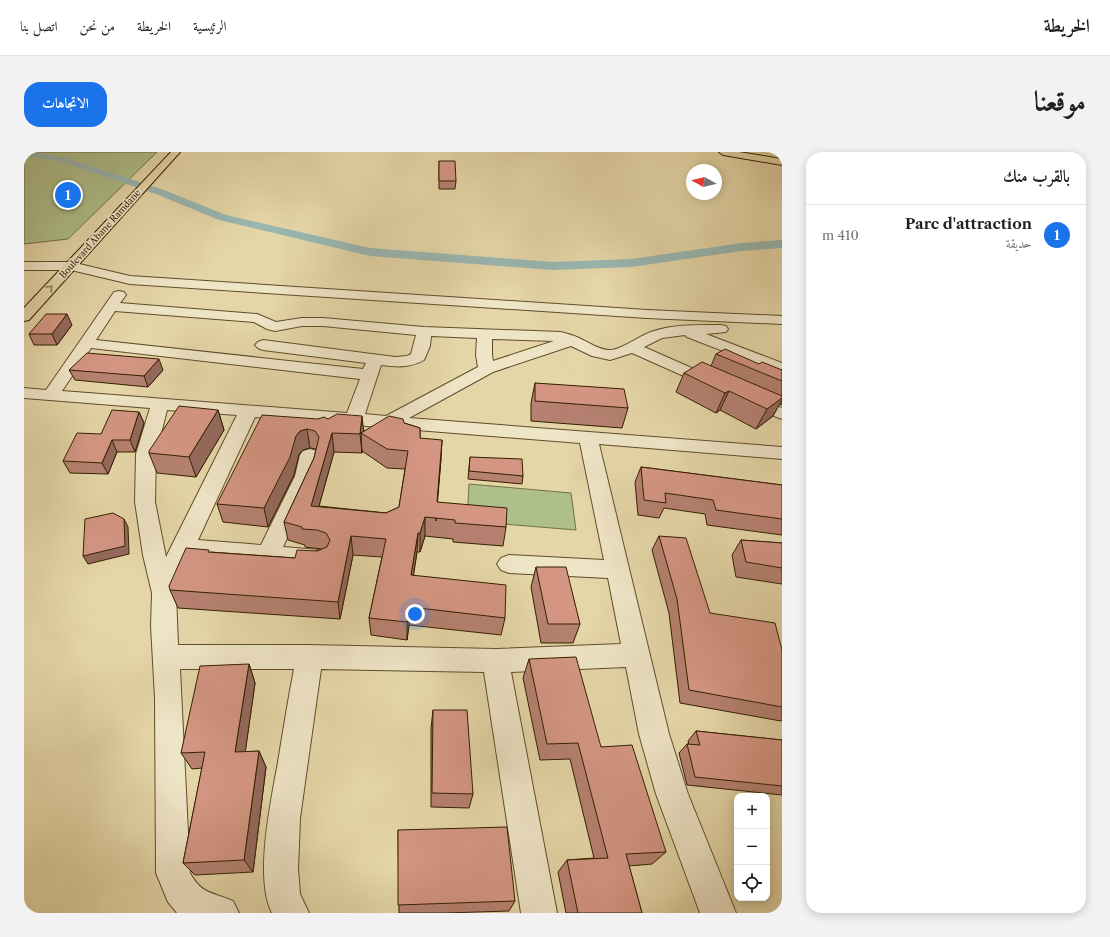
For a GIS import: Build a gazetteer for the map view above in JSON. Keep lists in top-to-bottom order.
{
  "streets": {
    "main road": ["Boulevard Abane Ramdane"]
  },
  "north": "left",
  "page": {
    "header": "الخريطة",
    "nav": [
      "الرئيسية",
      "الخريطة",
      "من نحن",
      "اتصل بنا"
    ],
    "title": "موقعنا",
    "buttons": "الاتجاهات",
    "heading": "بالقرب منك",
    "pins": "1",
    "list": [
      {
        "mark": "1",
        "name": "Parc d'attraction",
        "note": "حديقة",
        "value": "410 m"
      }
    ],
    "map_buttons": ["+", "−"]
  }
}
